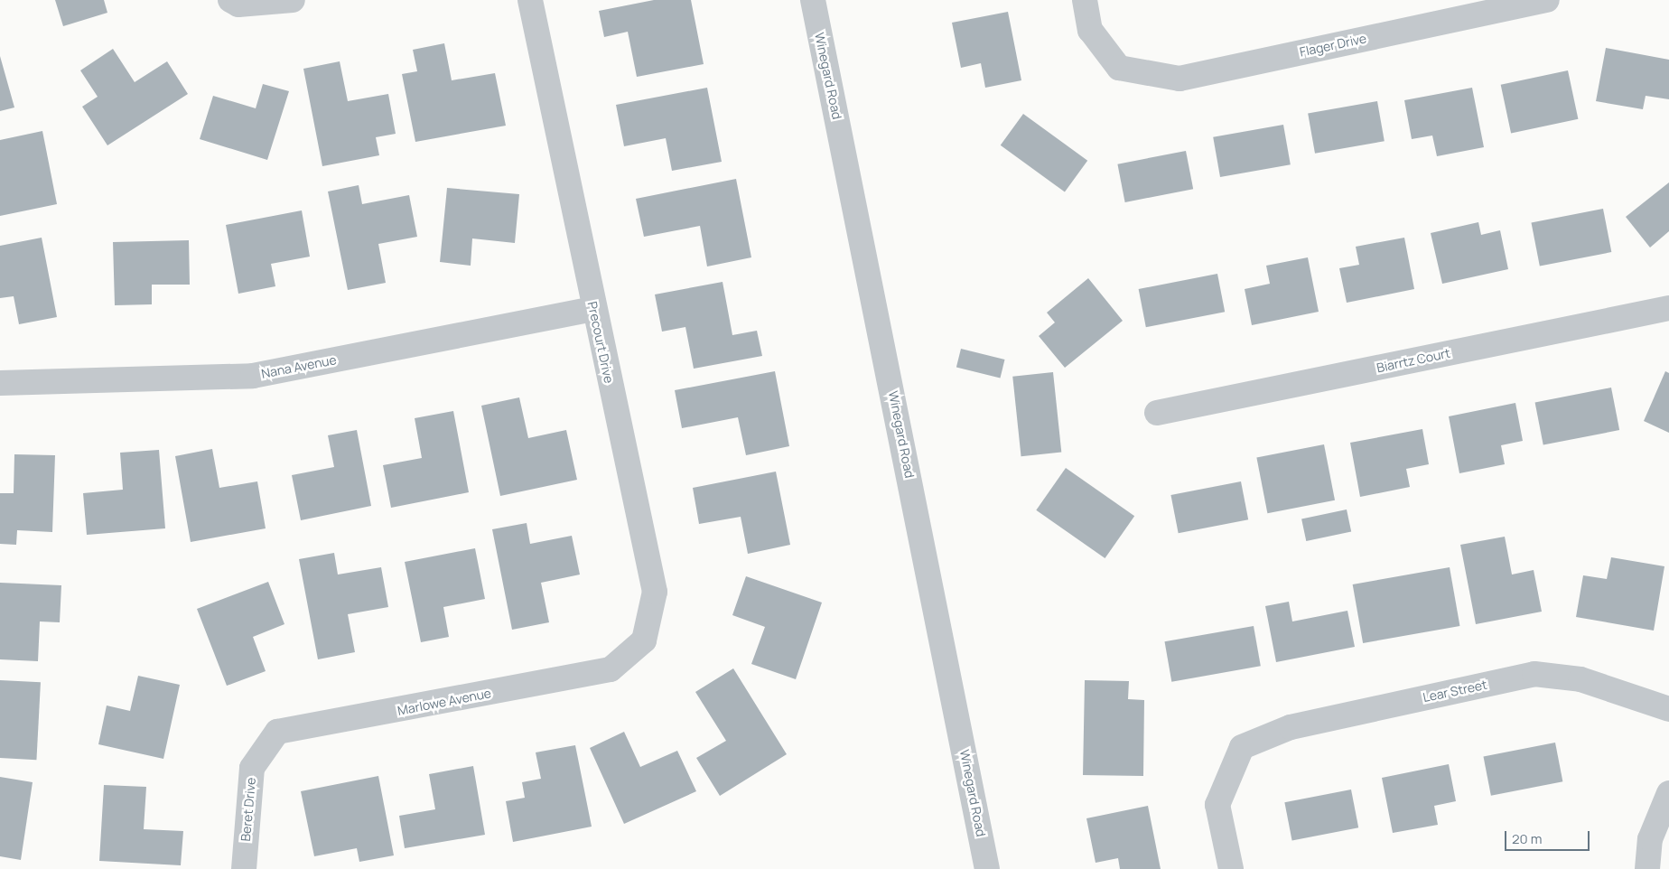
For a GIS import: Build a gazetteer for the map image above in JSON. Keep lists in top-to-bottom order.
{
  "streets": {
    "street": [
      "Flager Drive",
      "Winegard Road",
      "Precourt Drive",
      "Biarrtz Court",
      "Nana Avenue",
      "Lear Street",
      "Marlowe Avenue",
      "Beret Drive"
    ]
  },
  "crossings": [
    ["Precourt Drive", "Nana Avenue"],
    ["Precourt Drive", "Marlowe Avenue"],
    ["Marlowe Avenue", "Beret Drive"]
  ],
  "scale_bar": "20 m"
}
